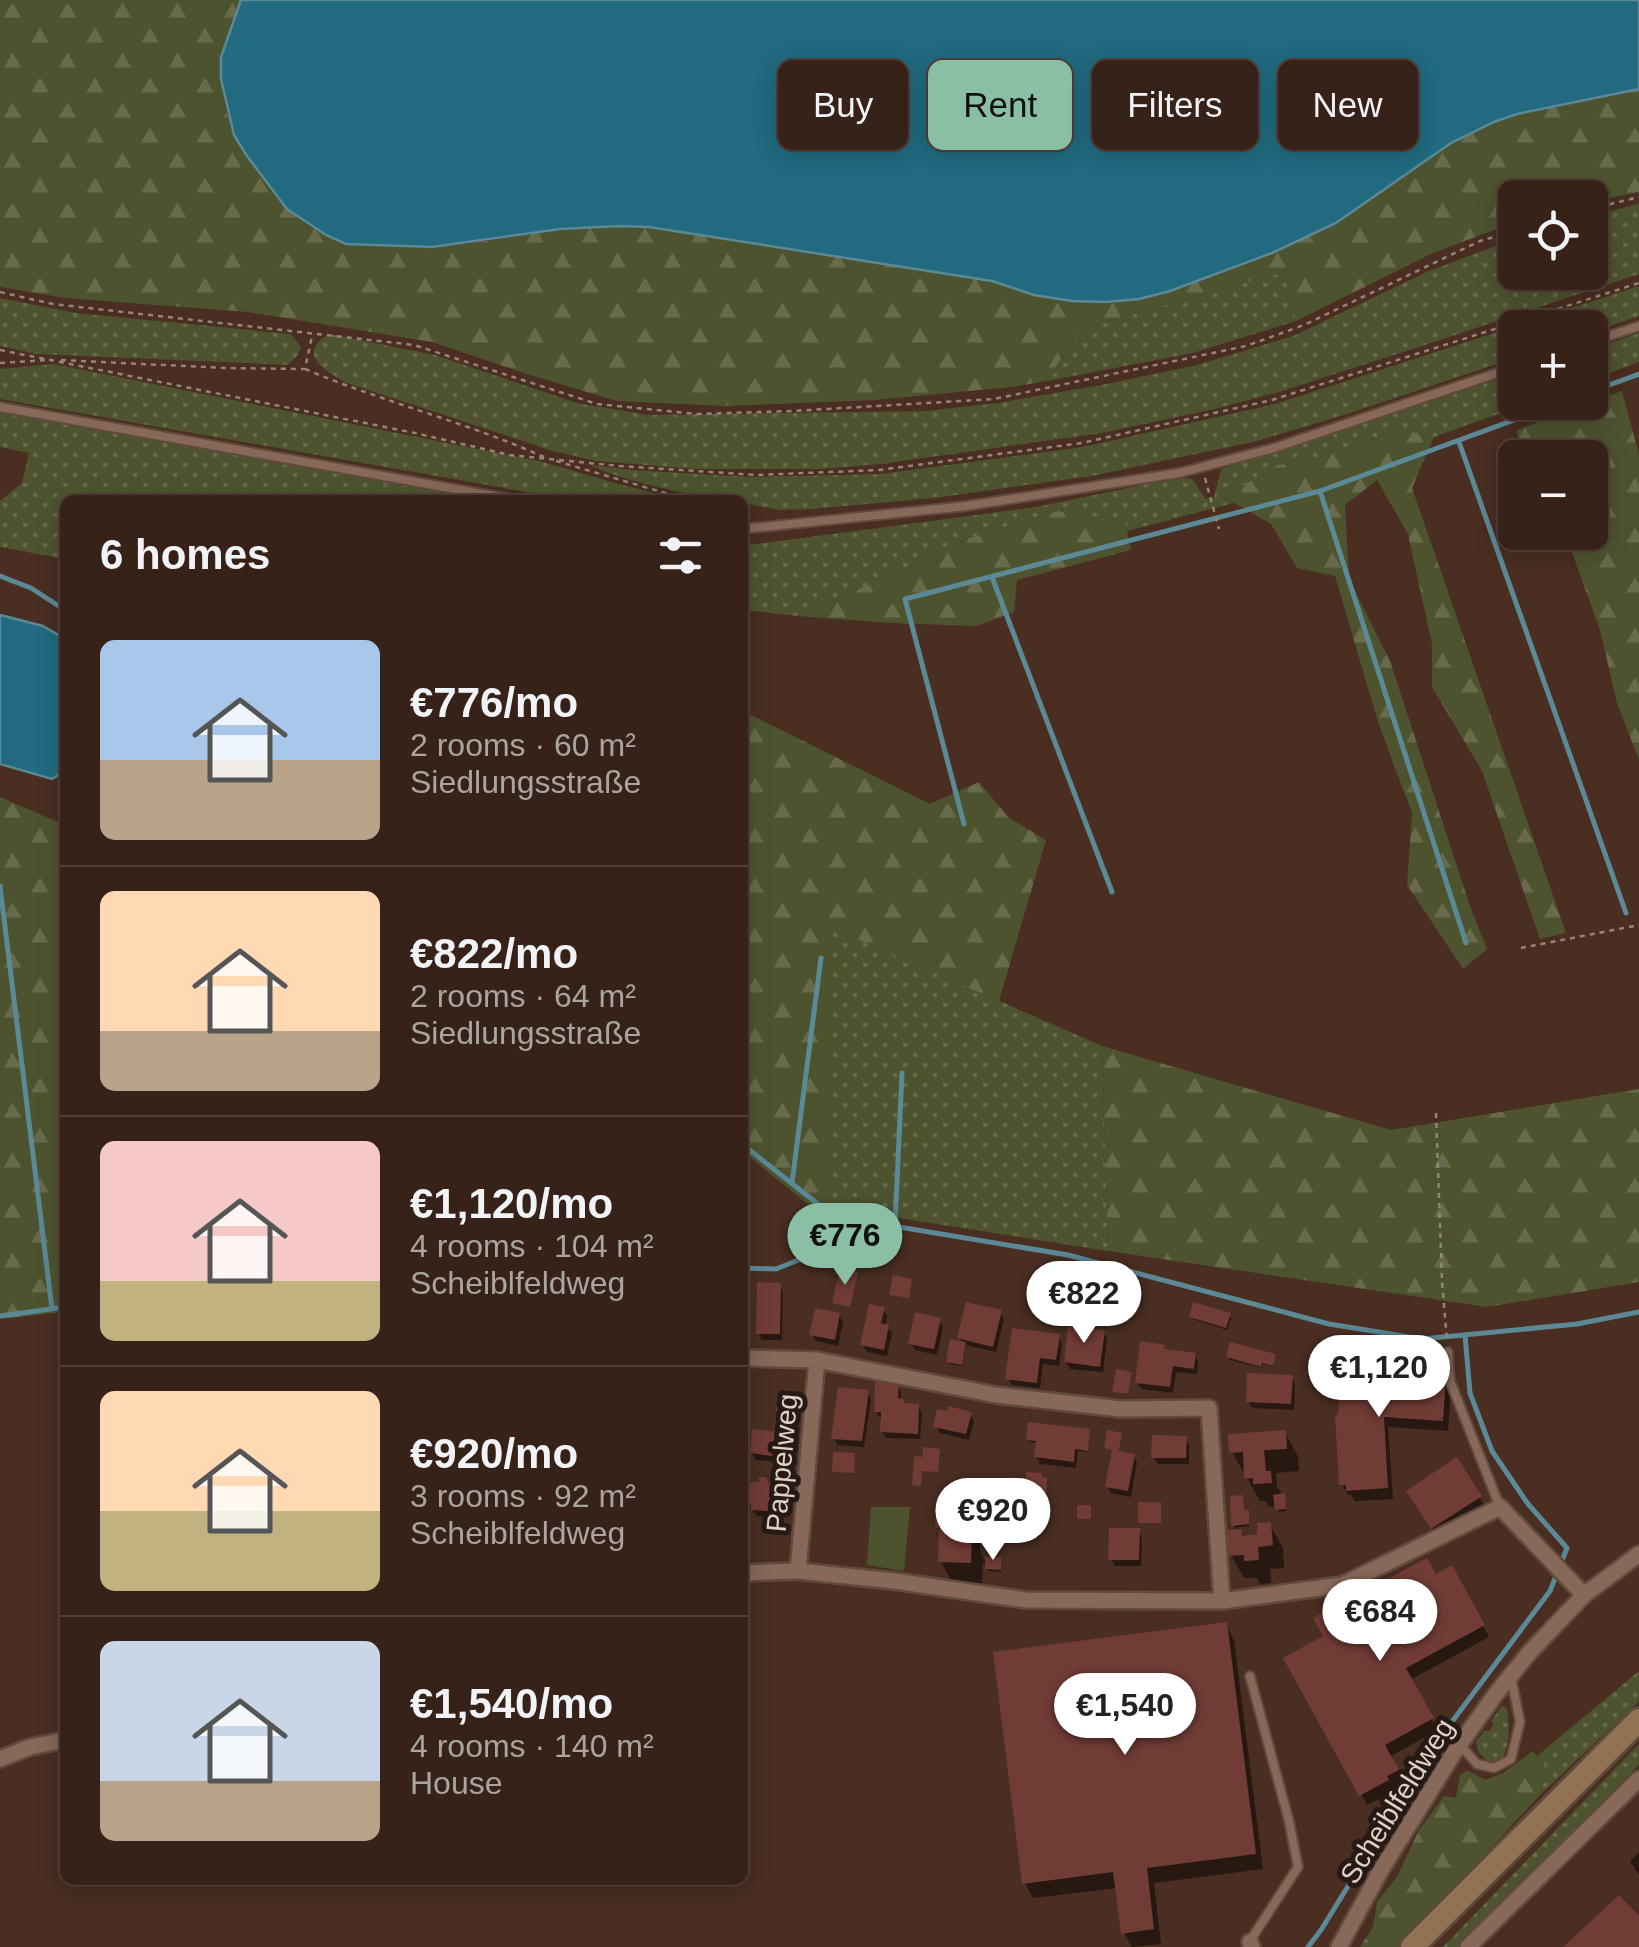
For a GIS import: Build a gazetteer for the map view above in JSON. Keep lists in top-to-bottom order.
{
  "streets": {
    "street": ["Pappelweg", "Scheiblfeldweg"]
  },
  "page": {
    "chip": [
      "Buy",
      "Rent",
      "Filters",
      "New"
    ],
    "map_buttons": ["+", "−"],
    "heading": "6 homes",
    "list": [
      {
        "name": "€776/mo",
        "note": "2 rooms · 60 m² · Siedlungsstraße"
      },
      {
        "name": "€822/mo",
        "note": "2 rooms · 64 m² · Siedlungsstraße"
      },
      {
        "name": "€1,120/mo",
        "note": "4 rooms · 104 m² · Scheiblfeldweg"
      },
      {
        "name": "€920/mo",
        "note": "3 rooms · 92 m² · Scheiblfeldweg"
      },
      {
        "name": "€1,540/mo",
        "note": "4 rooms · 140 m² · House"
      }
    ],
    "price": [
      "€776",
      "€822",
      "€1,120",
      "€920",
      "€684",
      "€1,540"
    ]
  }
}
